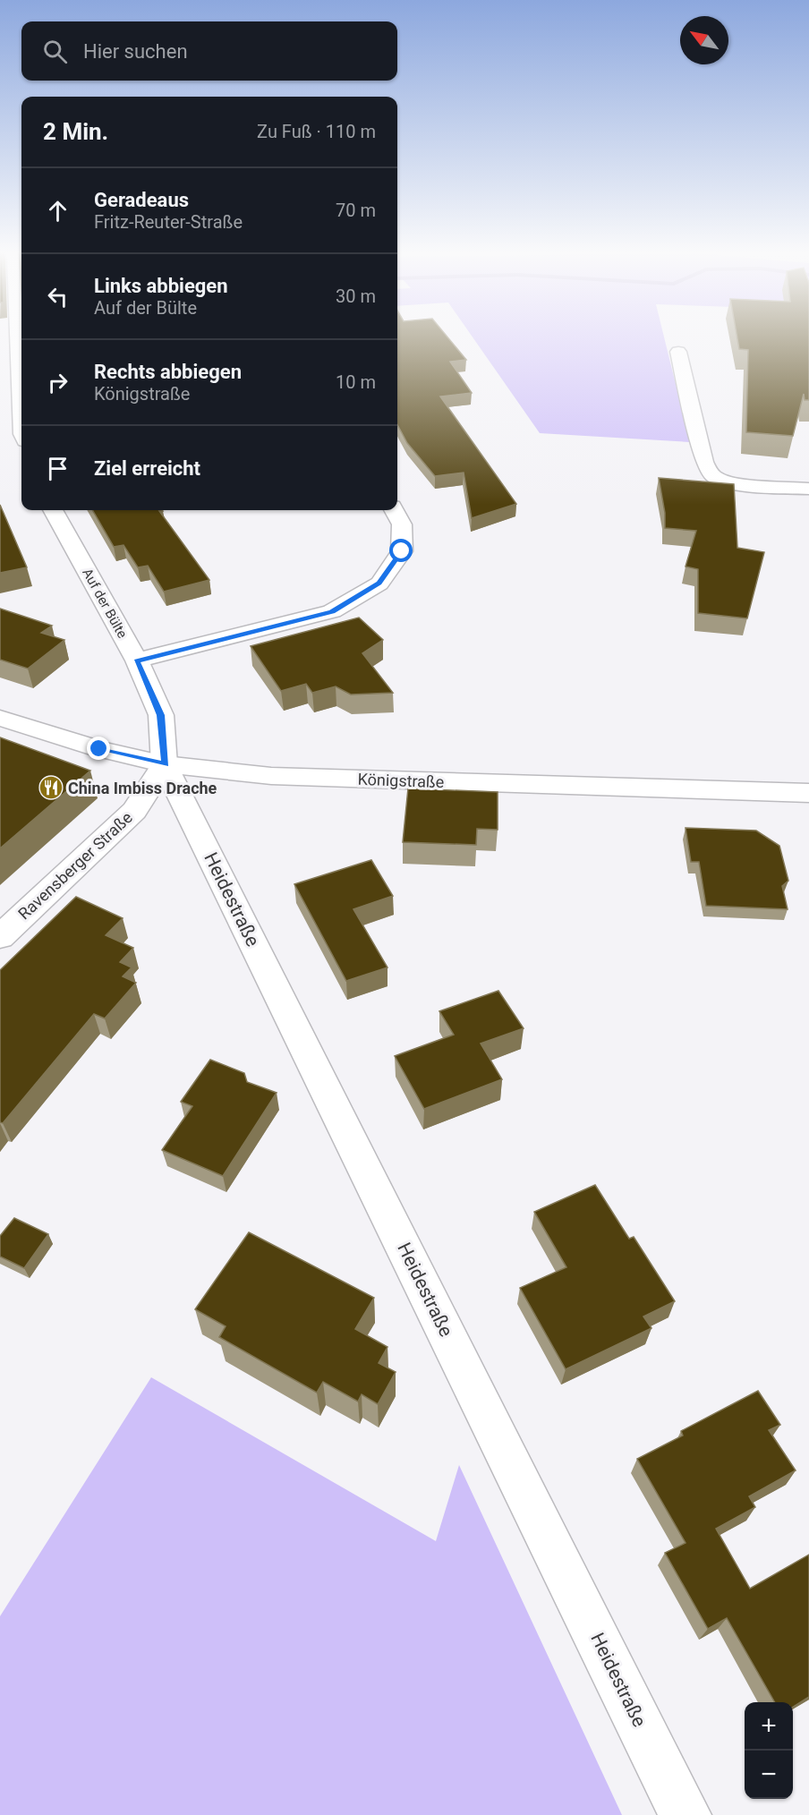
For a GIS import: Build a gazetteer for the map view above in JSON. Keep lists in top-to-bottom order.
{
  "streets": {
    "street": [
      "Auf der Bülte",
      "Königstraße",
      "Ravensberger Straße",
      "Heidestraße"
    ]
  },
  "crossings": [
    ["Auf der Bülte", "Königstraße"],
    ["Auf der Bülte", "Ravensberger Straße"],
    ["Auf der Bülte", "Heidestraße"],
    ["Königstraße", "Ravensberger Straße"],
    ["Königstraße", "Heidestraße"],
    ["Ravensberger Straße", "Heidestraße"]
  ],
  "places": {
    "restaurant": ["China Imbiss Drache"]
  },
  "north": "top left",
  "page": {
    "search": "Hier suchen",
    "heading": ["2 Min.", "Zu Fuß · 110 m"],
    "list": [
      ["Geradeaus", "Fritz-Reuter-Straße", "70 m"],
      ["Links abbiegen", "Auf der Bülte", "30 m"],
      ["Rechts abbiegen", "Königstraße", "10 m"],
      "Ziel erreicht"
    ],
    "map_buttons": ["+", "−"]
  }
}
